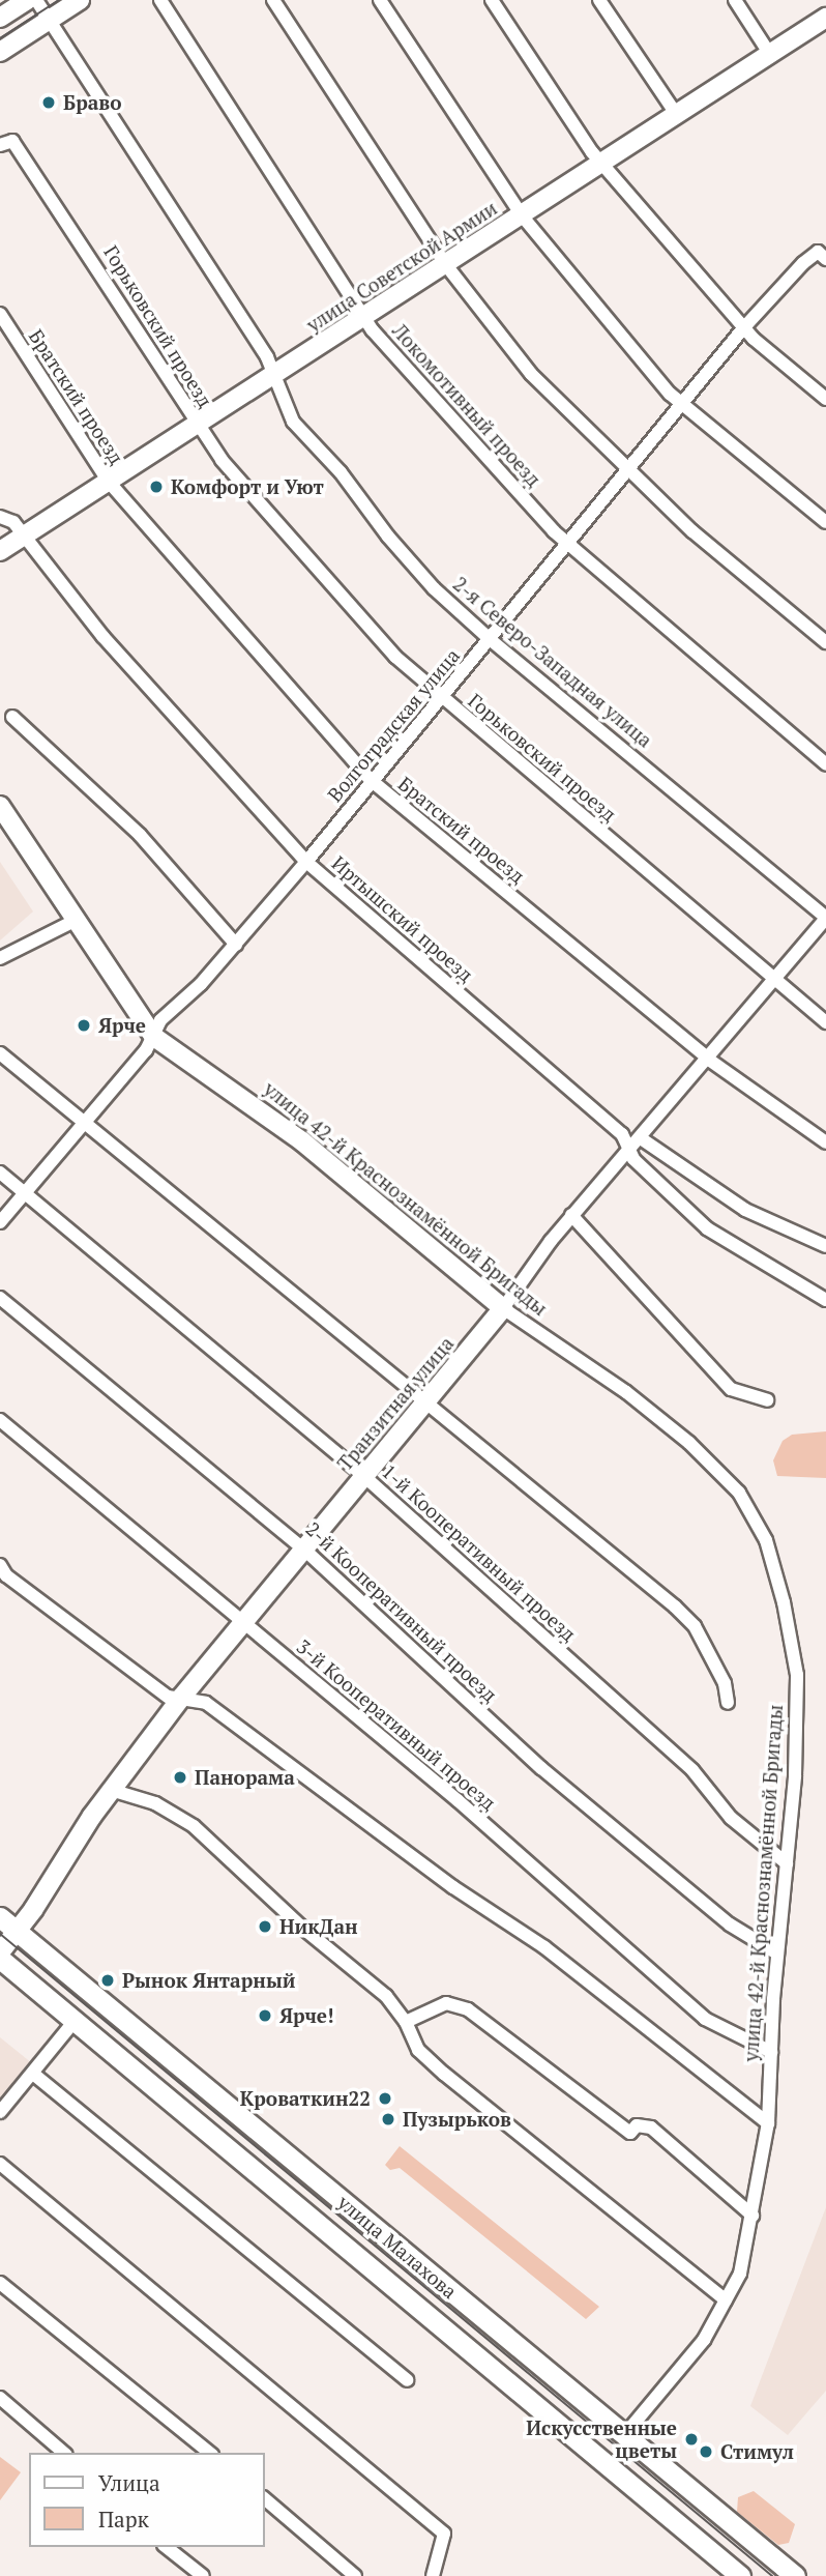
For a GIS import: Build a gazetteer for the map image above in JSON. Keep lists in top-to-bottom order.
{
  "streets": {
    "main road": ["улица Малахова"],
    "street": [
      "улица Советской Армии",
      "Горьковский проезд",
      "Братский проезд",
      "Локомотивный проезд",
      "2-я Северо-Западная улица",
      "Волгоградская улица",
      "Иртышский проезд",
      "улица 42-й Краснознамённой Бригады",
      "Транзитная улица",
      "1-й Кооперативный проезд",
      "2-й Кооперативный проезд",
      "3-й Кооперативный проезд"
    ]
  },
  "crossings": [
    ["улица Советской Армии", "Горьковский проезд"],
    ["улица Советской Армии", "Братский проезд"],
    ["улица Советской Армии", "Локомотивный проезд"],
    ["улица Советской Армии", "2-я Северо-Западная улица"],
    ["улица Советской Армии", "Иртышский проезд"],
    ["Горьковский проезд", "Волгоградская улица"],
    ["Горьковский проезд", "Транзитная улица"],
    ["Братский проезд", "Волгоградская улица"],
    ["Братский проезд", "Транзитная улица"],
    ["Локомотивный проезд", "Волгоградская улица"],
    ["2-я Северо-Западная улица", "Волгоградская улица"],
    ["2-я Северо-Западная улица", "Транзитная улица"],
    ["Волгоградская улица", "Иртышский проезд"],
    ["Волгоградская улица", "улица 42-й Краснознамённой Бригады"],
    ["Волгоградская улица", "1-й Кооперативный проезд"],
    ["Иртышский проезд", "Транзитная улица"],
    ["улица 42-й Краснознамённой Бригады", "Транзитная улица"],
    ["улица 42-й Краснознамённой Бригады", "1-й Кооперативный проезд"],
    ["улица 42-й Краснознамённой Бригады", "2-й Кооперативный проезд"],
    ["улица 42-й Краснознамённой Бригады", "3-й Кооперативный проезд"],
    ["улица 42-й Краснознамённой Бригады", "улица Малахова"],
    ["Транзитная улица", "1-й Кооперативный проезд"],
    ["Транзитная улица", "2-й Кооперативный проезд"],
    ["Транзитная улица", "3-й Кооперативный проезд"],
    ["Транзитная улица", "улица Малахова"]
  ],
  "places": [
    "Браво",
    "Комфорт и Уют",
    "Ярче",
    "Панорама",
    "НикДан",
    "Рынок Янтарный",
    "Ярче!",
    "Кроваткин22",
    "Пузырьков",
    "Искусственные цветы",
    "Стимул"
  ],
  "legend": ["Улица", "Парк"]
}
